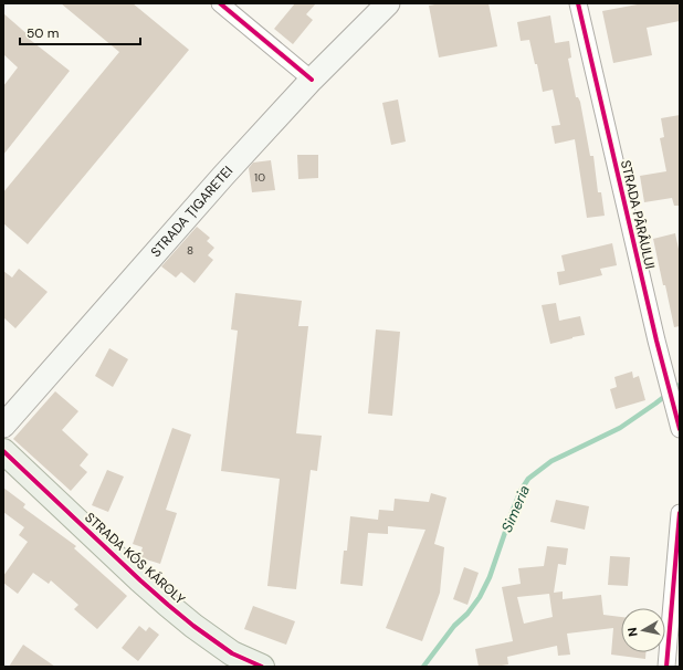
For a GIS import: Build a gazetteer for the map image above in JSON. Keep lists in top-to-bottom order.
{
  "streets": {
    "main road": ["STRADA ȚIGARETEI", "STRADA KÓS KÁROLY"],
    "street": ["STRADA PÂRÂULUI"]
  },
  "water": ["Simeria"],
  "house_numbers": ["10", "8"],
  "scale_bar": "50 m",
  "north": "left"
}
